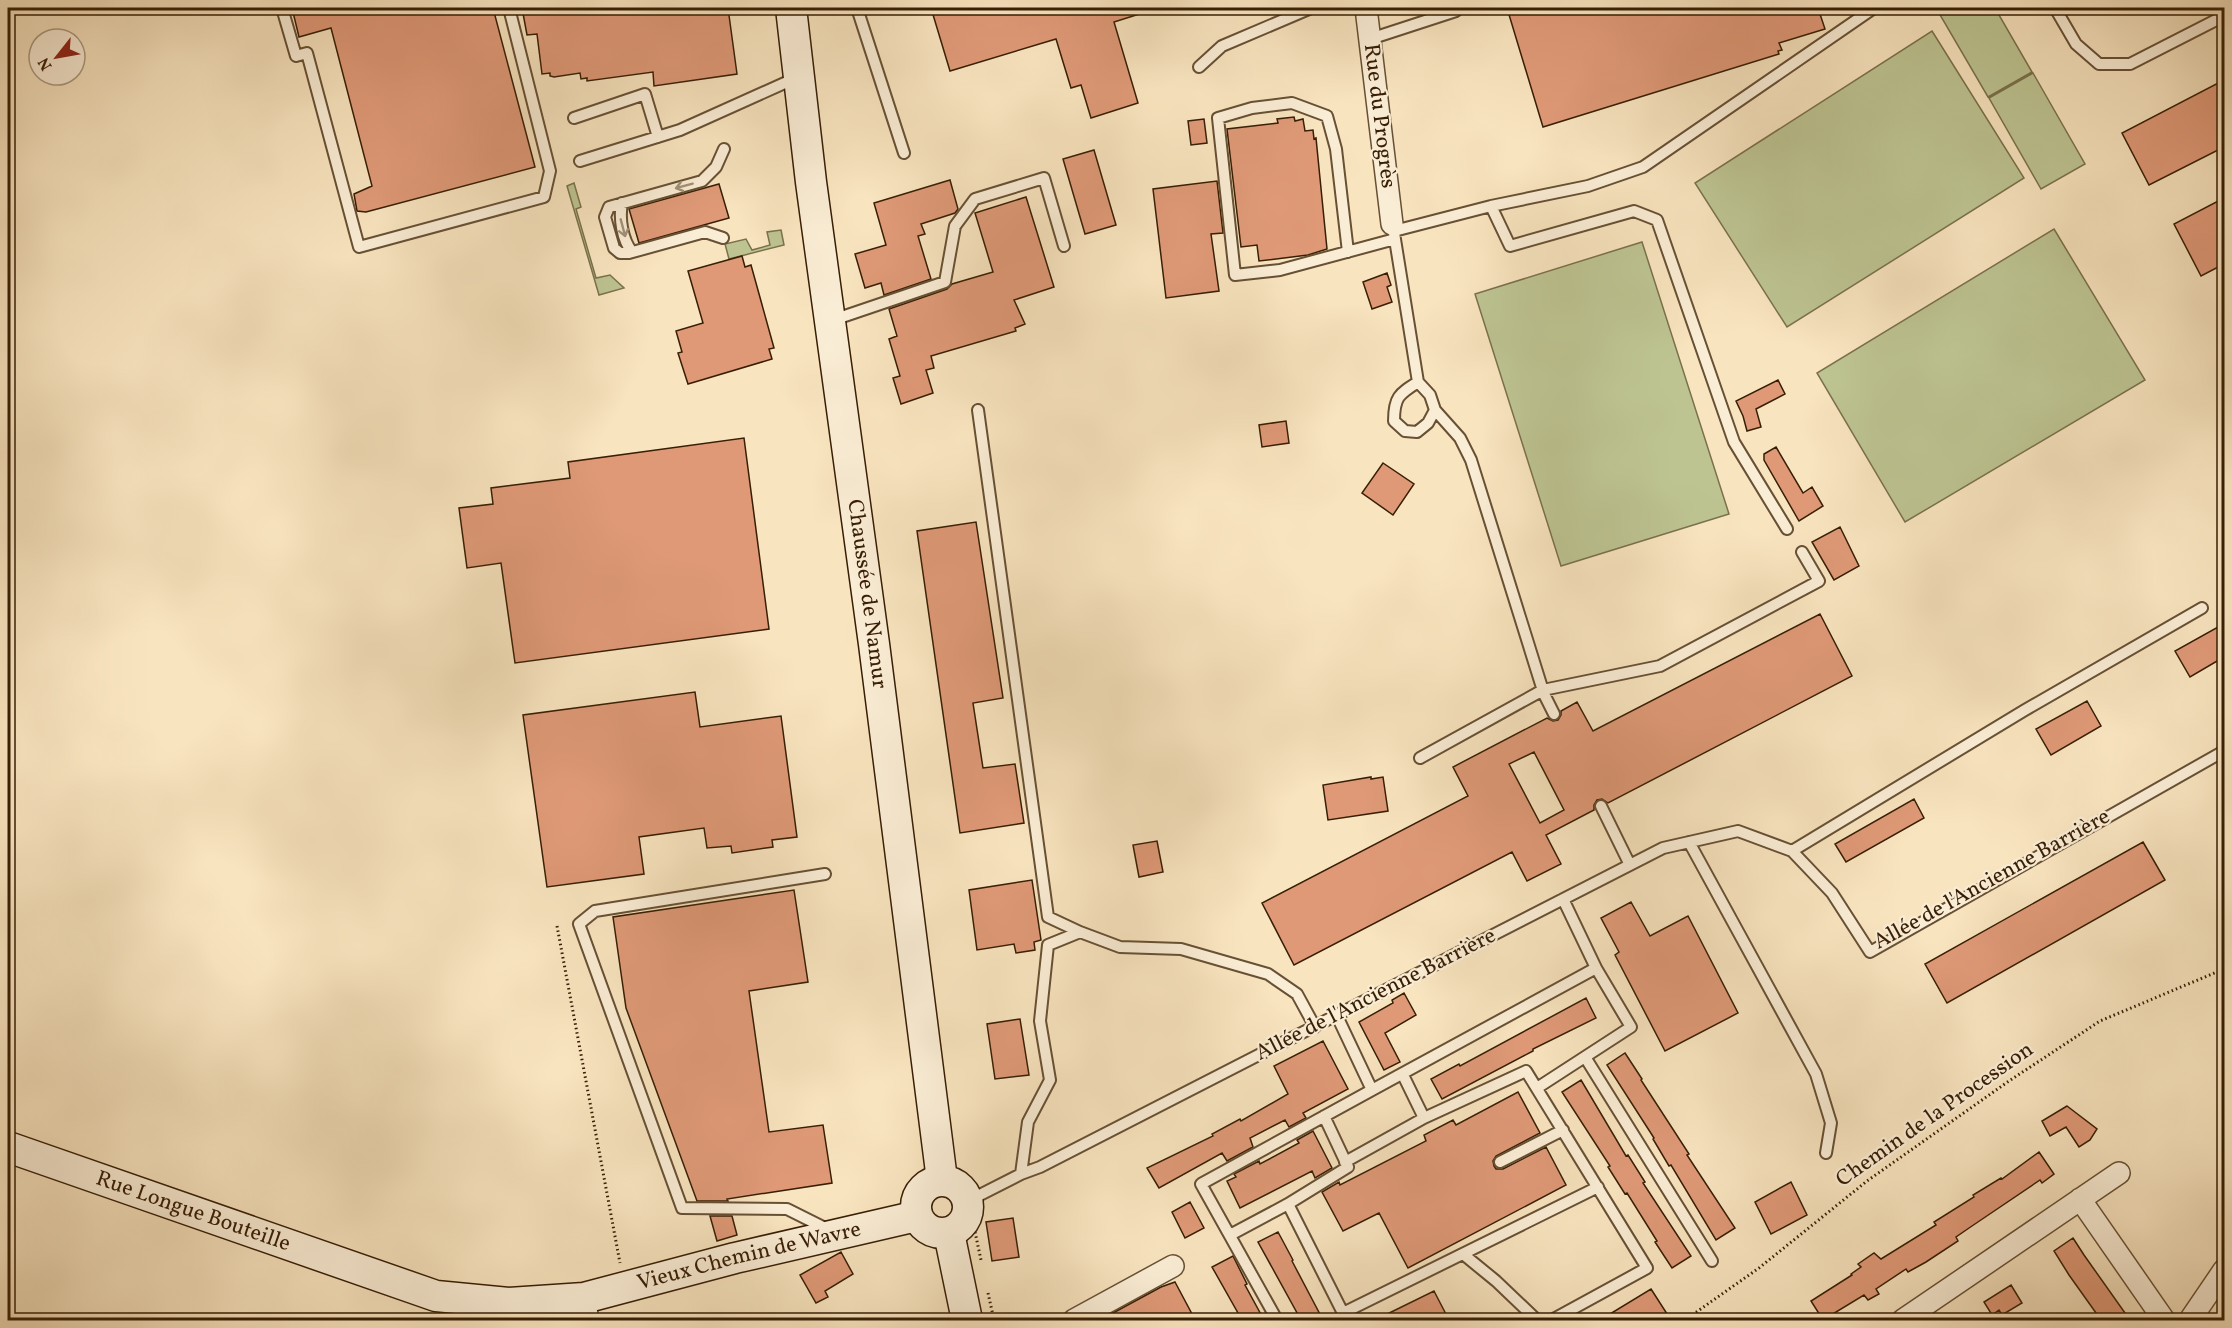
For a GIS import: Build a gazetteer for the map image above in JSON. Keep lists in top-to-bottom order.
{
  "streets": {
    "main road": ["Chaussée de Namur", "Rue Longue Bouteille", "Vieux Chemin de Wavre"],
    "street": ["Rue du Progrès"],
    "lane": ["Allée de l'Ancienne Barrière"],
    "path": ["Chemin de la Procession"]
  },
  "crossings": [
    ["Chaussée de Namur", "Allée de l'Ancienne Barrière"],
    ["Chaussée de Namur", "Vieux Chemin de Wavre"],
    ["Allée de l'Ancienne Barrière", "Vieux Chemin de Wavre"],
    ["Rue Longue Bouteille", "Vieux Chemin de Wavre"]
  ],
  "north": "bottom left"
}
